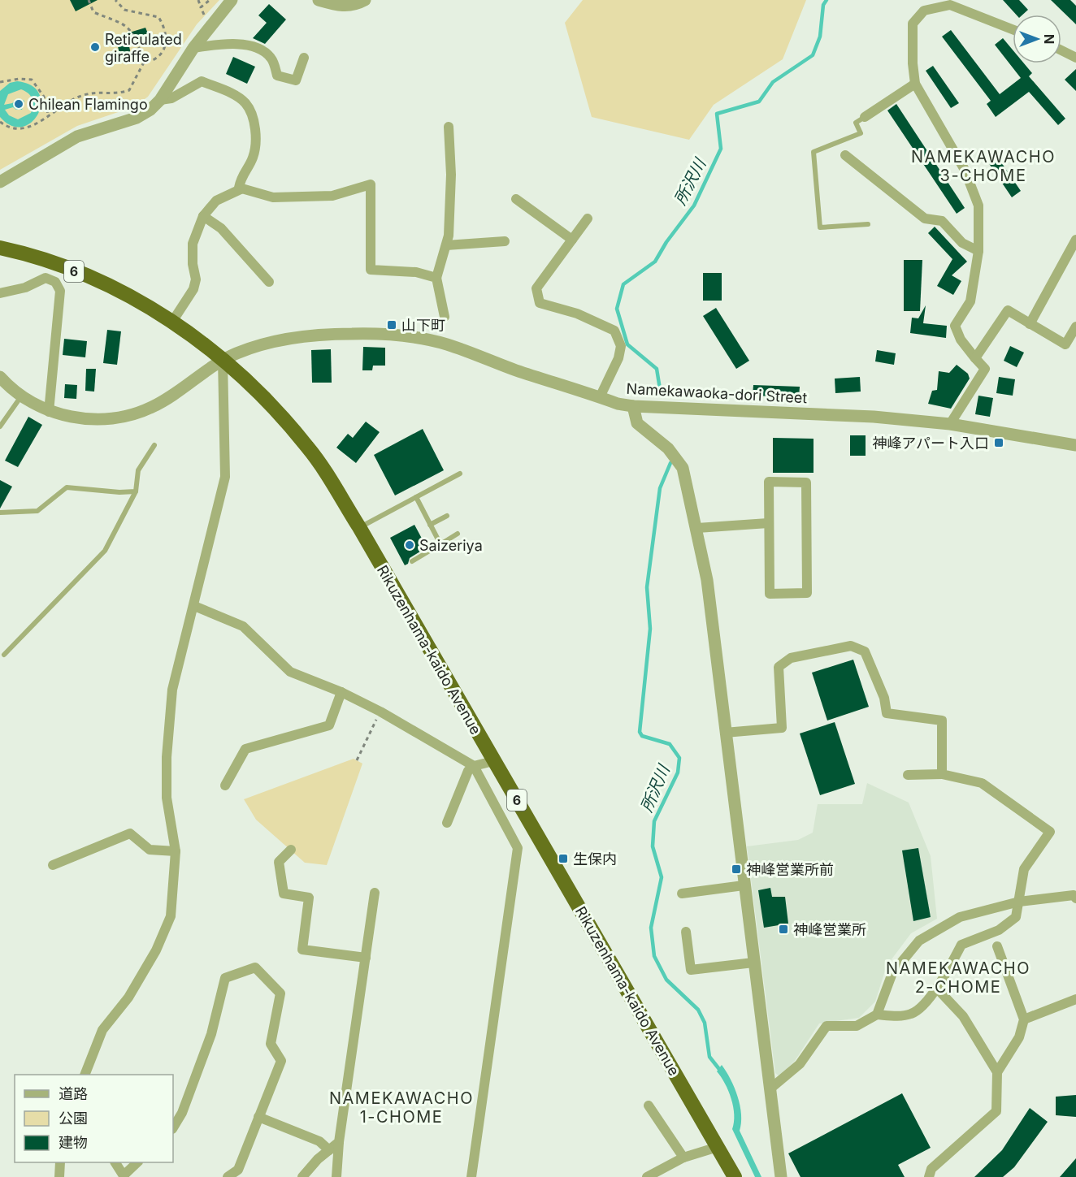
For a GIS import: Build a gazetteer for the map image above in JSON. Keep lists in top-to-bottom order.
{
  "streets": {
    "highway": ["6", "Rikuzenhama-kaido Avenue"],
    "street": ["Namekawaoka-dori Street"]
  },
  "crossings": [
    ["Namekawaoka-dori Street", "Rikuzenhama-kaido Avenue"]
  ],
  "districts": ["NAMEKAWACHO 3-CHOME", "NAMEKAWACHO 2-CHOME", "NAMEKAWACHO 1-CHOME"],
  "water": ["所沢川"],
  "places": {
    "other": ["Reticulated giraffe", "Chilean Flamingo", "Saizeriya"],
    "transit": [
      "山下町",
      "神峰アパート入口",
      "生保内",
      "神峰営業所前",
      "神峰営業所"
    ]
  },
  "legend": ["道路", "公園", "建物"],
  "north": "right"
}
